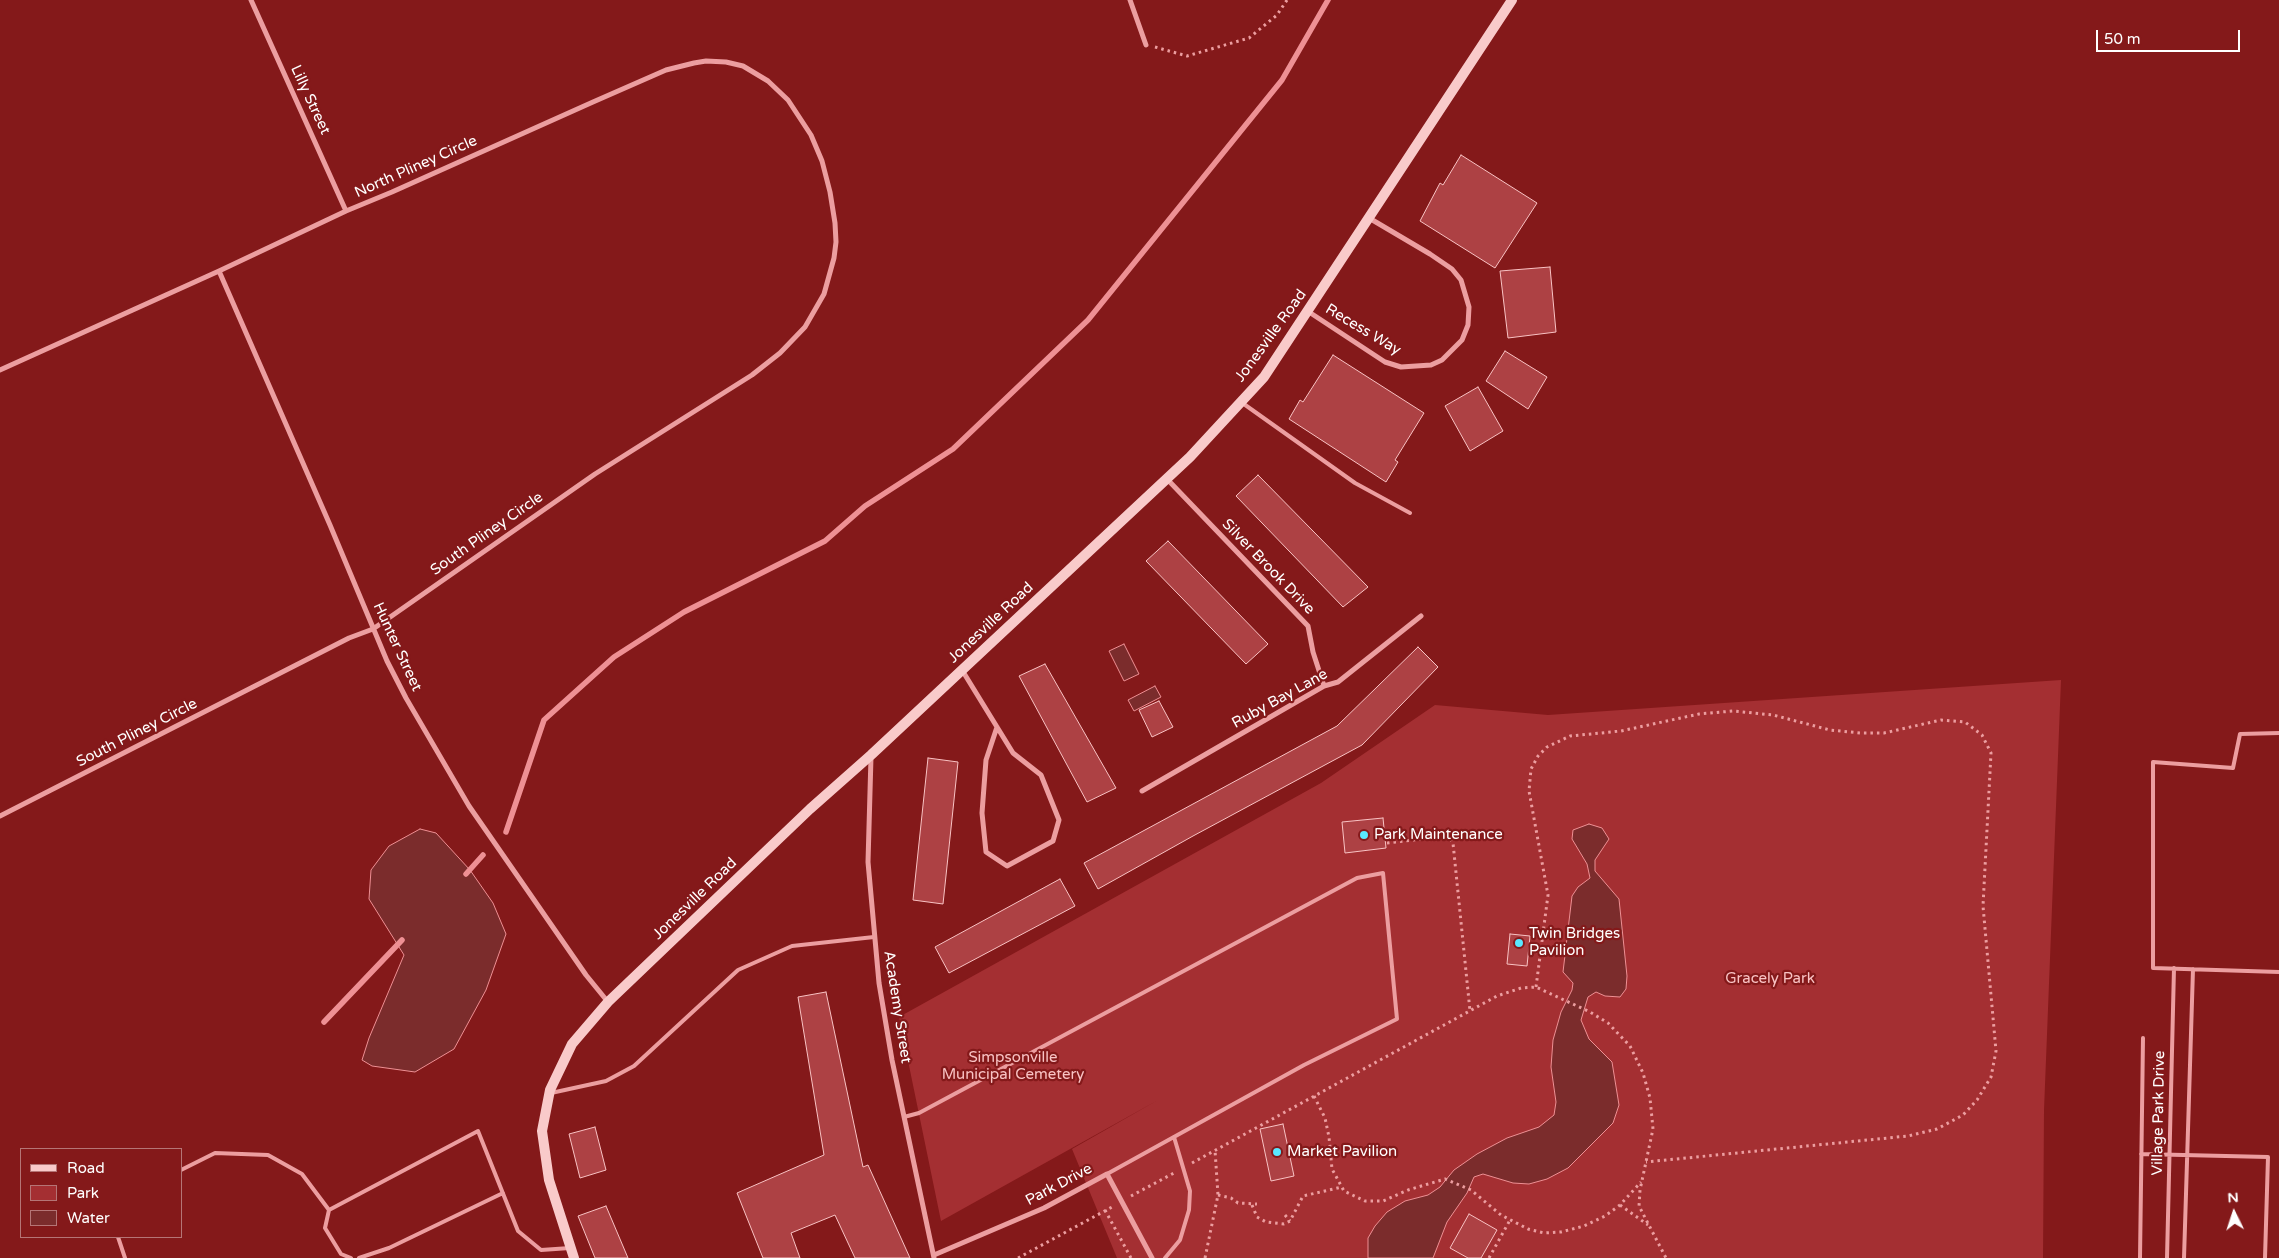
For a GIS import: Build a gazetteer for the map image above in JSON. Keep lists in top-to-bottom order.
{
  "streets": {
    "street": [
      "Lilly Street",
      "North Pliney Circle",
      "Recess Way",
      "Jonesville Road",
      "South Pliney Circle",
      "Silver Brook Drive",
      "Hunter Street",
      "Ruby Bay Lane",
      "Academy Street",
      "Park Drive"
    ],
    "lane": ["Village Park Drive"]
  },
  "crossings": [
    ["Lilly Street", "North Pliney Circle"],
    ["North Pliney Circle", "South Pliney Circle"],
    ["North Pliney Circle", "Hunter Street"],
    ["Recess Way", "Jonesville Road"],
    ["Jonesville Road", "Silver Brook Drive"],
    ["Jonesville Road", "Hunter Street"],
    ["Jonesville Road", "Academy Street"],
    ["South Pliney Circle", "Hunter Street"],
    ["Silver Brook Drive", "Ruby Bay Lane"],
    ["Academy Street", "Park Drive"]
  ],
  "parks": ["Gracely Park", "Simpsonville Municipal Cemetery"],
  "places": ["Park Maintenance", "Twin Bridges Pavilion", "Market Pavilion"],
  "legend": ["Road", "Park", "Water"],
  "scale_bar": "50 m",
  "north": "top"
}
